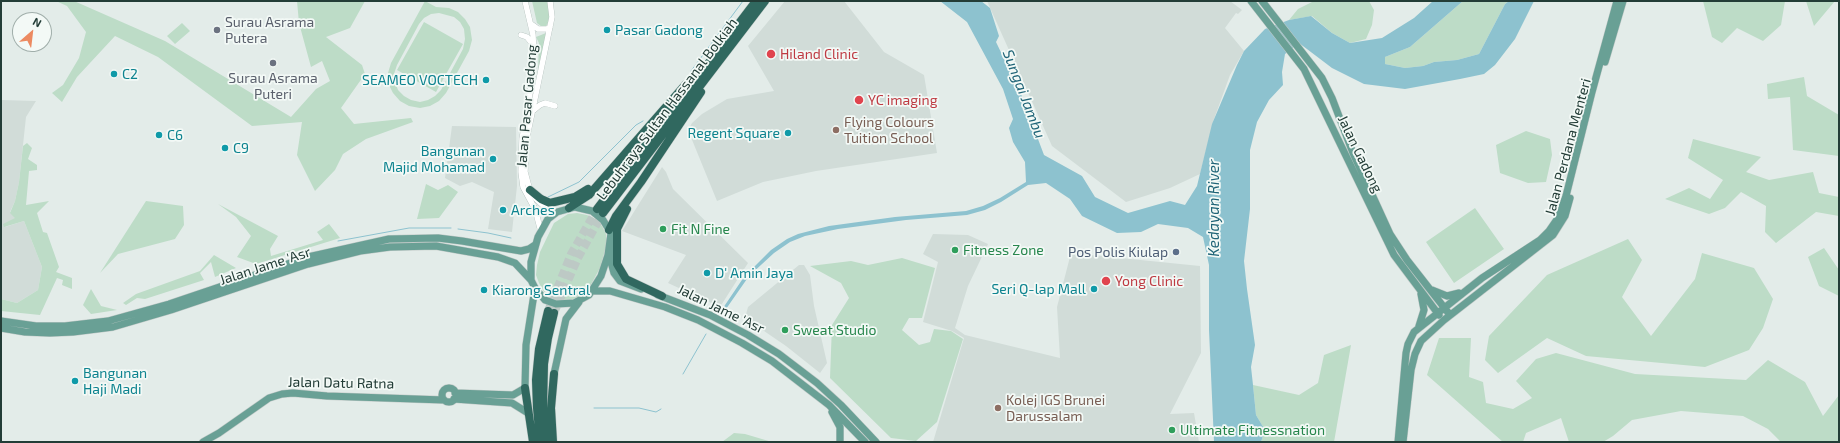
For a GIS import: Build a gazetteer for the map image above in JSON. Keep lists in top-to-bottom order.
{
  "streets": {
    "highway": ["Lebuhraya Sultan Hassanal Bolkiah"],
    "main road": [
      "Jalan Perdana Menteri",
      "Jalan Gadong",
      "Jalan Jame 'Asr",
      "Jalan Datu Ratna"
    ],
    "street": ["Jalan Pasar Gadong"]
  },
  "crossings": [
    ["Jalan Pasar Gadong", "Jalan Jame 'Asr"],
    ["Jalan Perdana Menteri", "Jalan Gadong"]
  ],
  "water": ["Sungai Jambu", "Kedayan River"],
  "places": [
    "Surau Asrama Putera",
    "Pasar Gadong",
    "Hiland Clinic",
    "Surau Asrama Puteri",
    "C2",
    "SEAMEO VOCTECH",
    "YC imaging",
    "Flying Colours Tuition School",
    "Regent Square",
    "C6",
    "C9",
    "Bangunan Majid Mohamad",
    "Arches",
    "Fit N Fine",
    "Fitness Zone",
    "Pos Polis Kiulap",
    "D' Amin Jaya",
    "Yong Clinic",
    "Seri Q-lap Mall",
    "Kiarong Sentral",
    "Sweat Studio",
    "Bangunan Haji Madi",
    "Kolej IGS Brunei Darussalam",
    "Ultimate Fitnessnation"
  ],
  "north": "top right"
}
